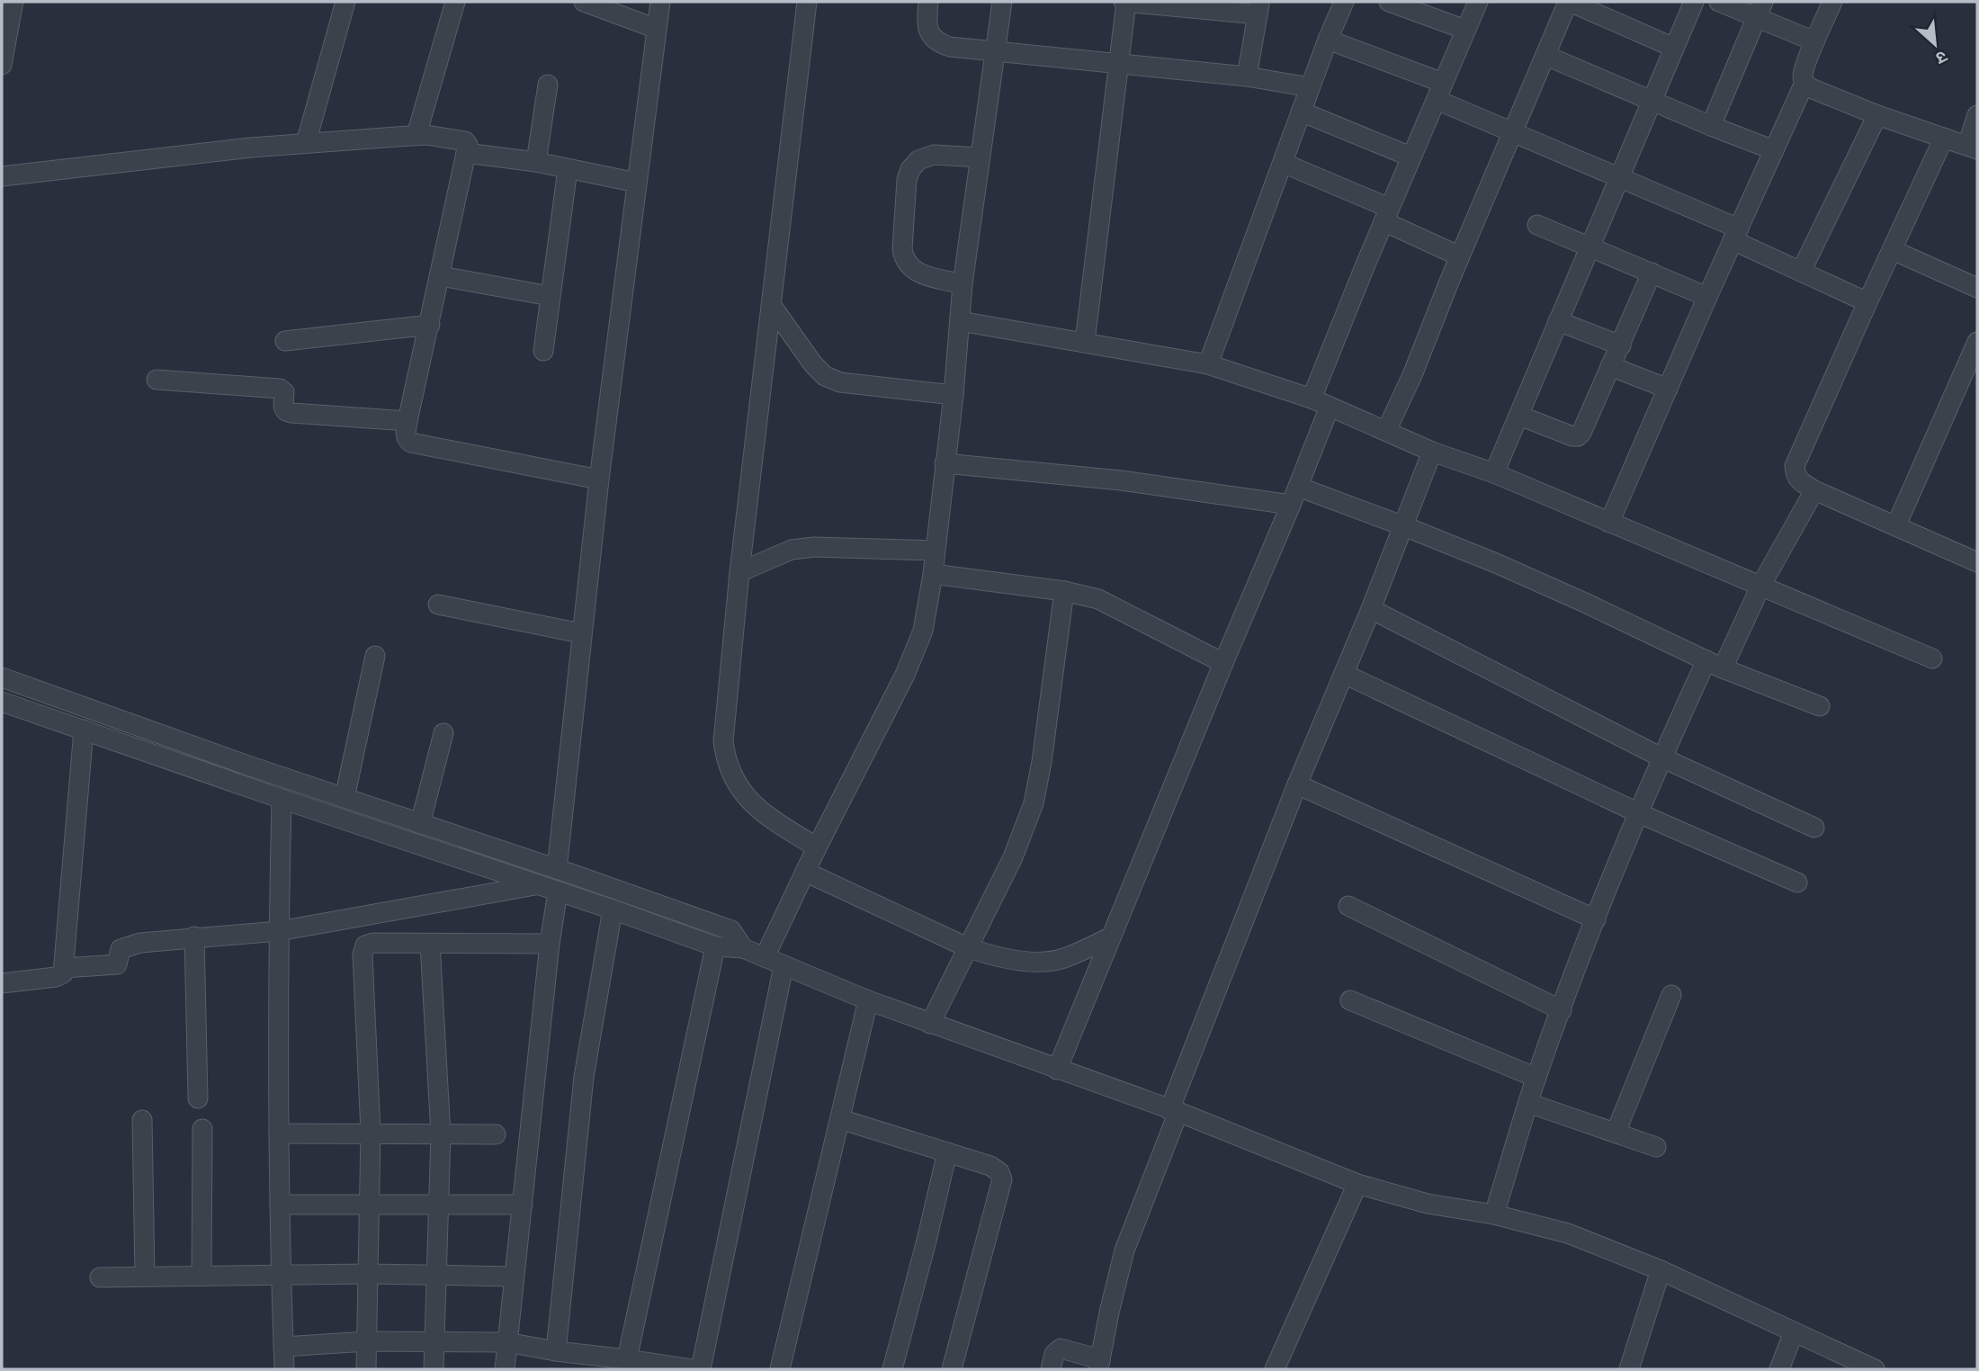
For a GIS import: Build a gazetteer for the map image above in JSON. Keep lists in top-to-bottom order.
{
  "north": "bottom right"
}
